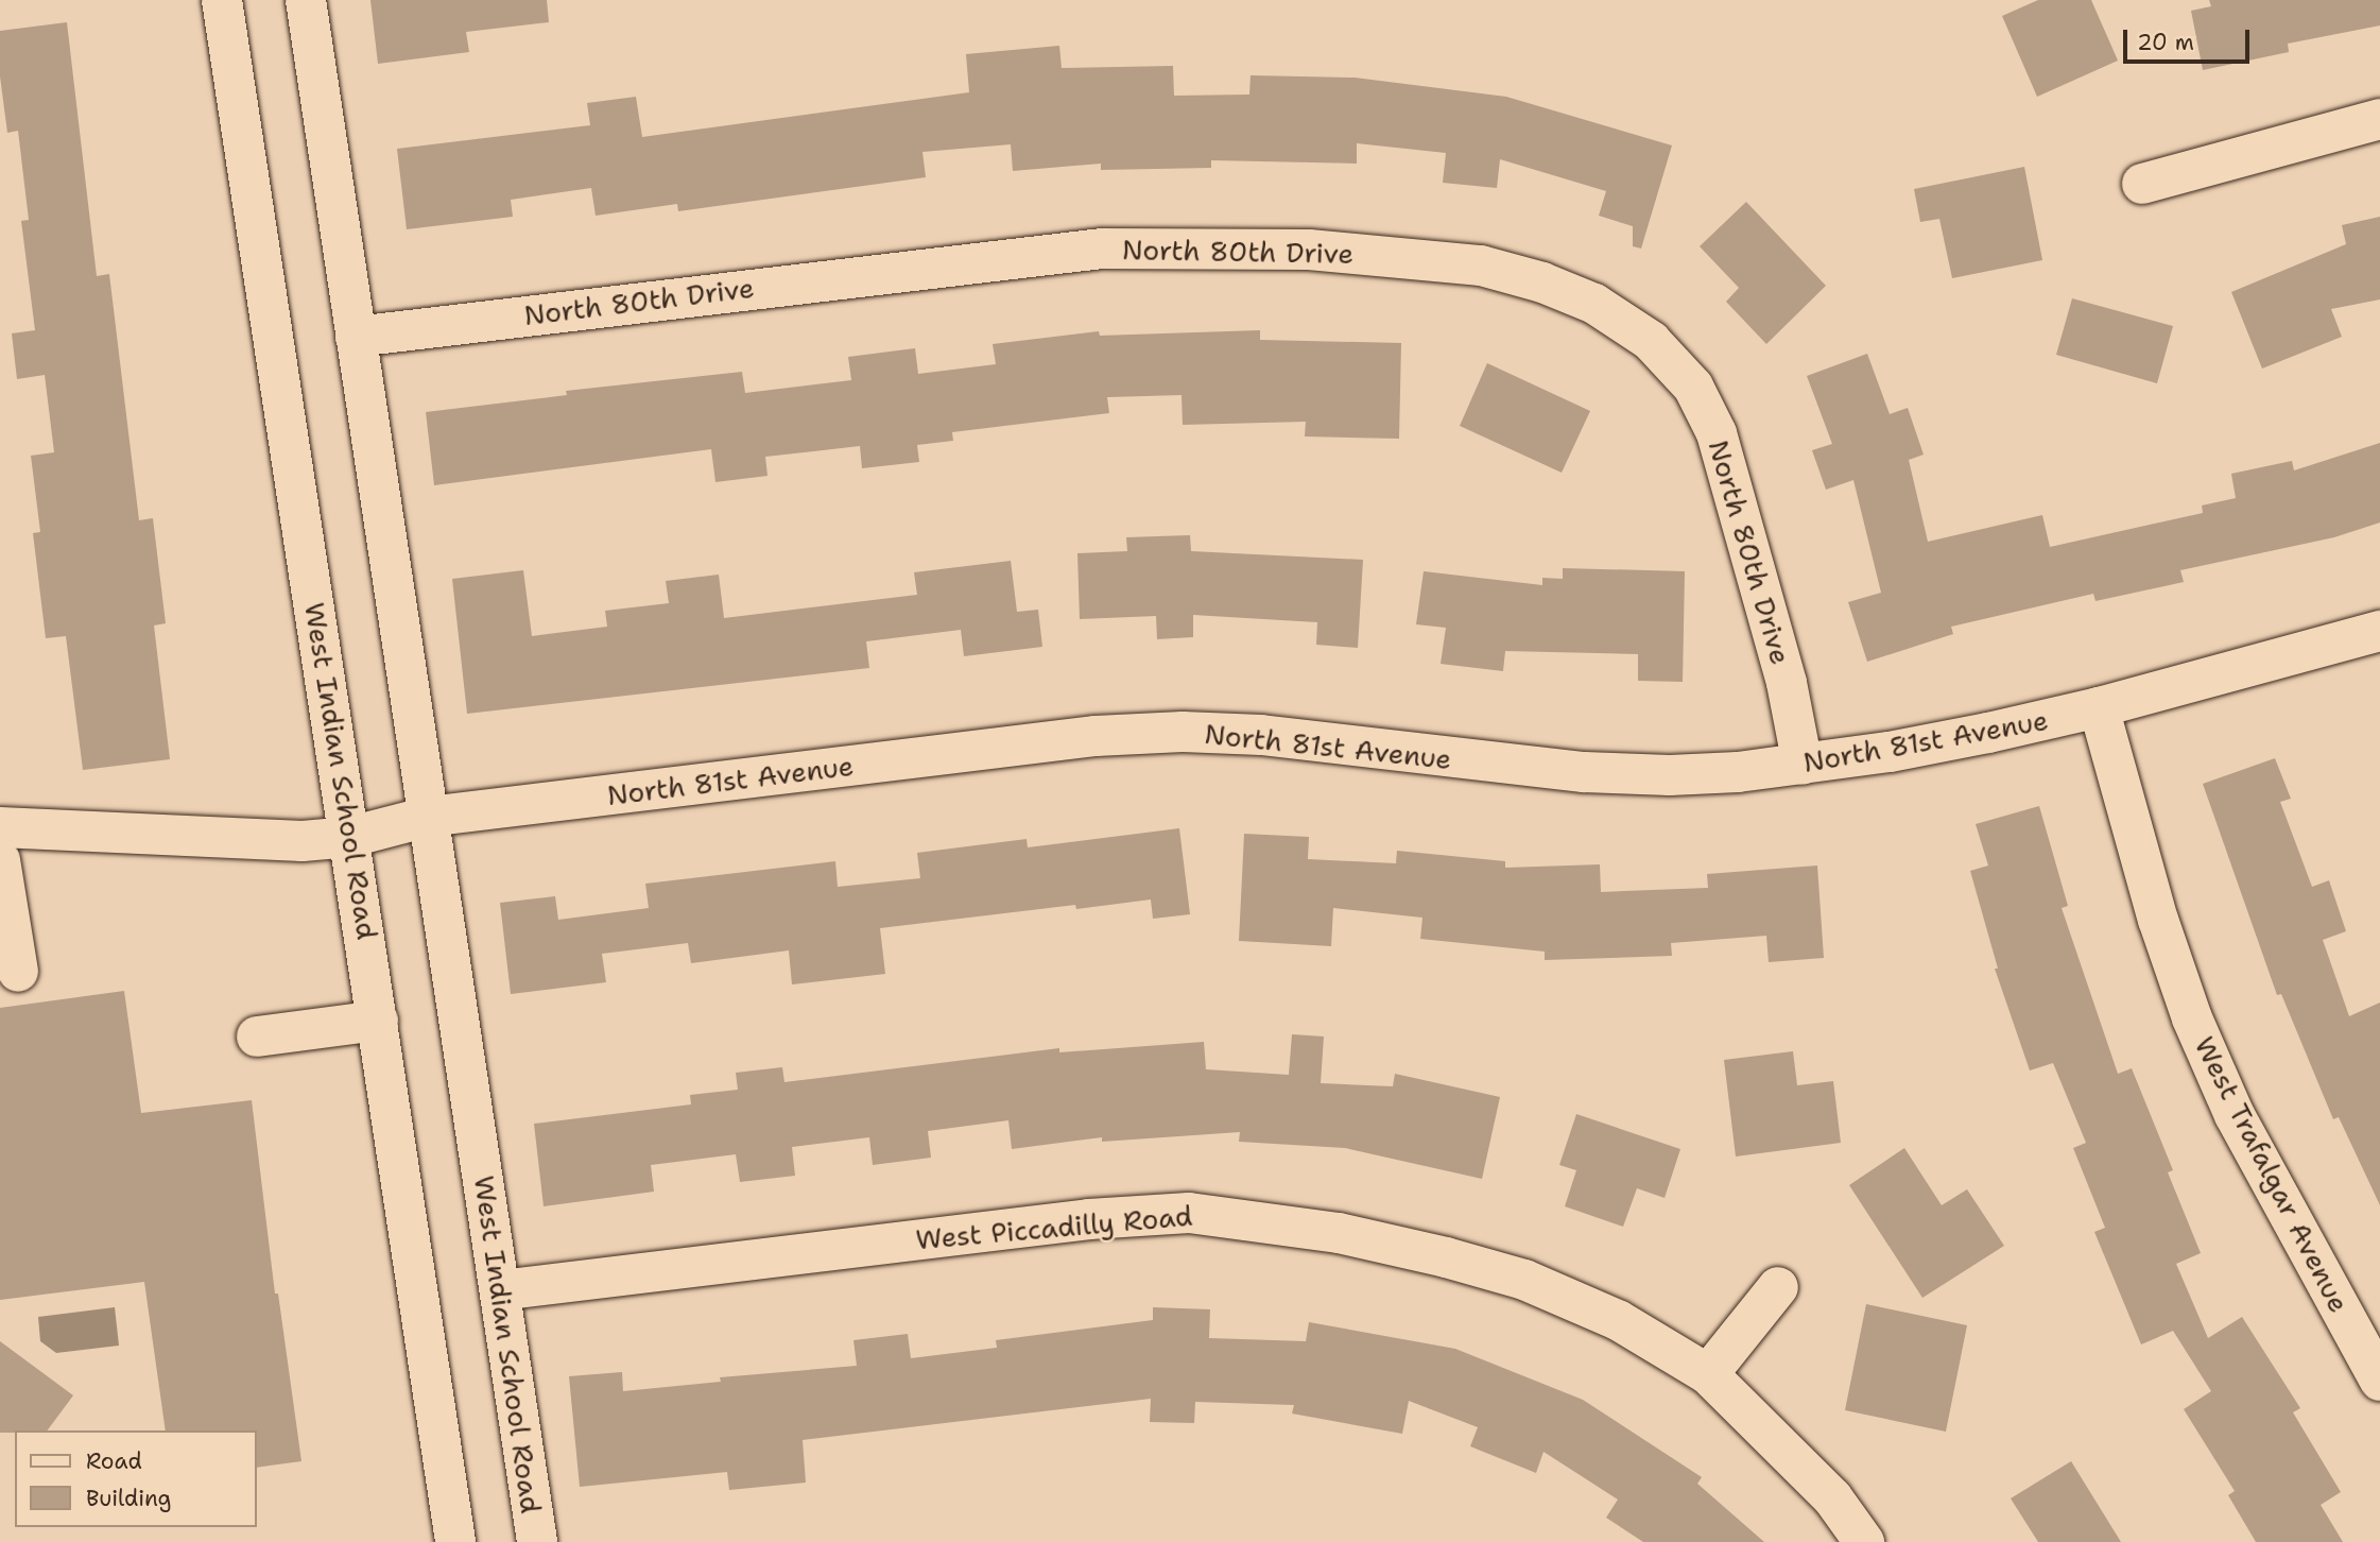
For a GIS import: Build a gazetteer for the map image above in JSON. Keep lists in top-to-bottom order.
{
  "streets": {
    "street": [
      "North 80th Drive",
      "North 81st Avenue",
      "West Indian School Road",
      "West Trafalgar Avenue",
      "West Piccadilly Road"
    ]
  },
  "crossings": [
    ["North 80th Drive", "North 81st Avenue"],
    ["North 80th Drive", "West Indian School Road"],
    ["North 81st Avenue", "West Indian School Road"],
    ["North 81st Avenue", "West Trafalgar Avenue"],
    ["West Indian School Road", "West Piccadilly Road"]
  ],
  "legend": ["Road", "Building"],
  "scale_bar": "20 m"
}
